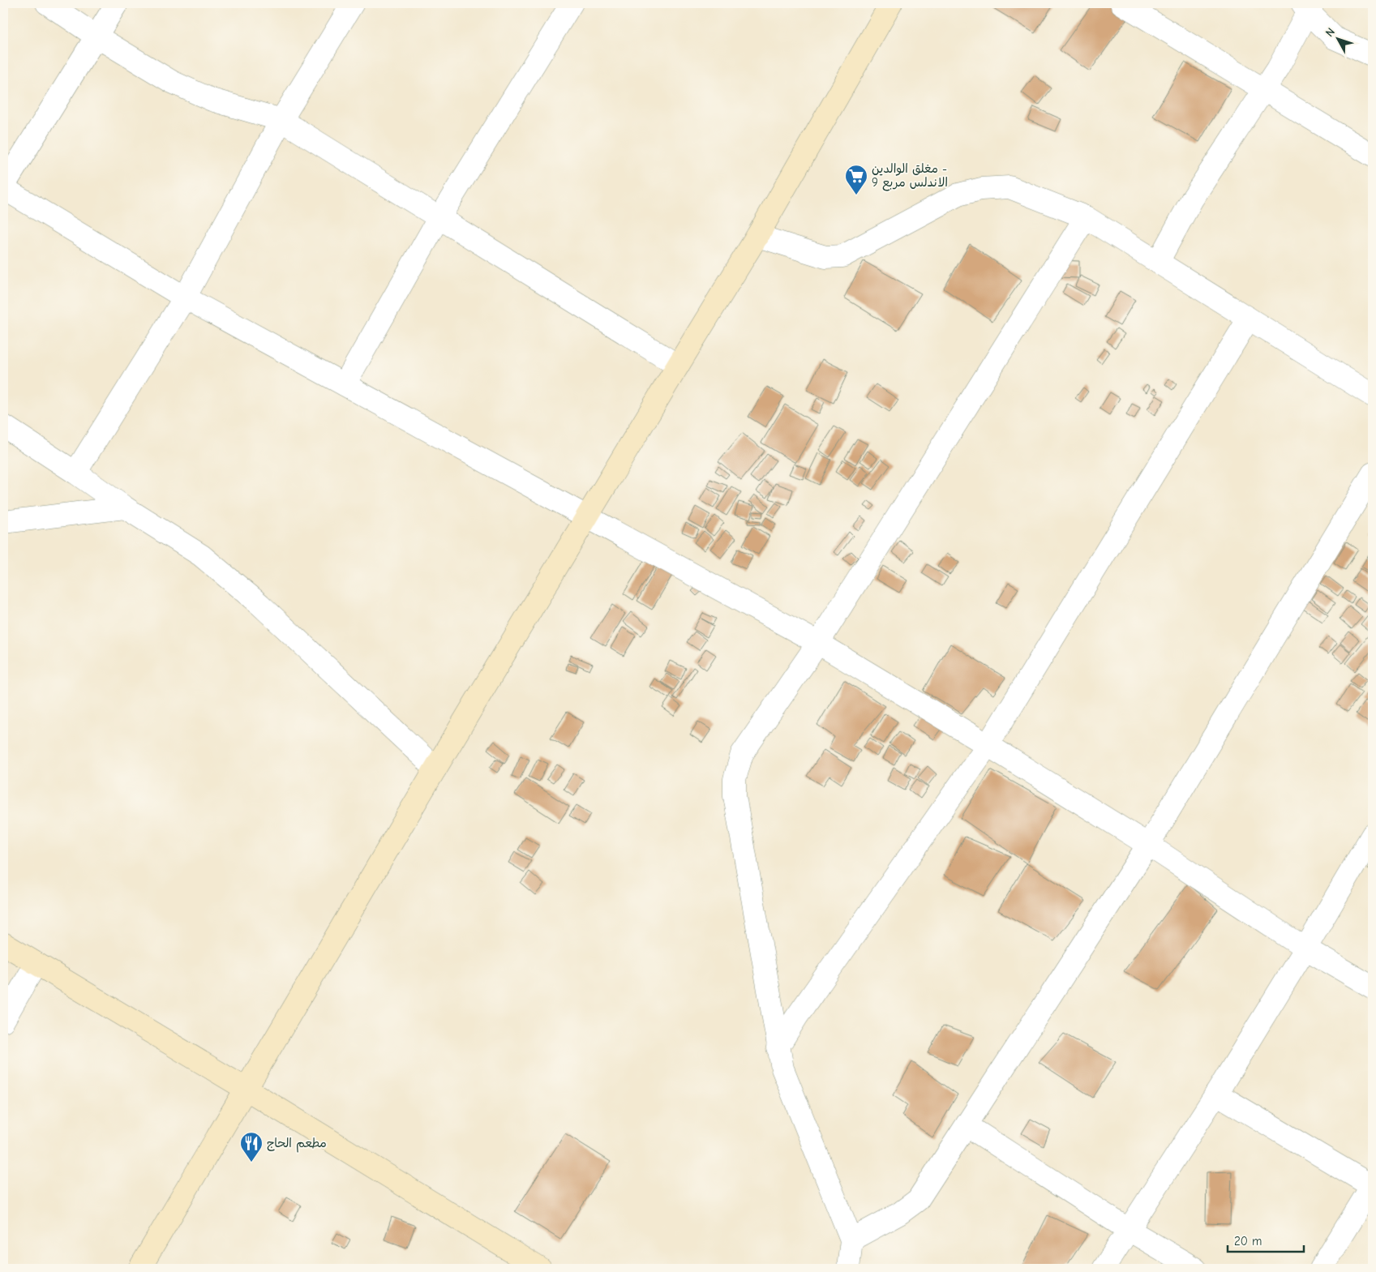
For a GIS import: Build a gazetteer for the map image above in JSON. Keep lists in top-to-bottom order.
{
  "places": {
    "supermarket": ["مغلق الوالدين - الاندلس مربع 9"],
    "restaurant": ["مطعم الحاج"]
  },
  "scale_bar": "20 m",
  "north": "top left"
}
